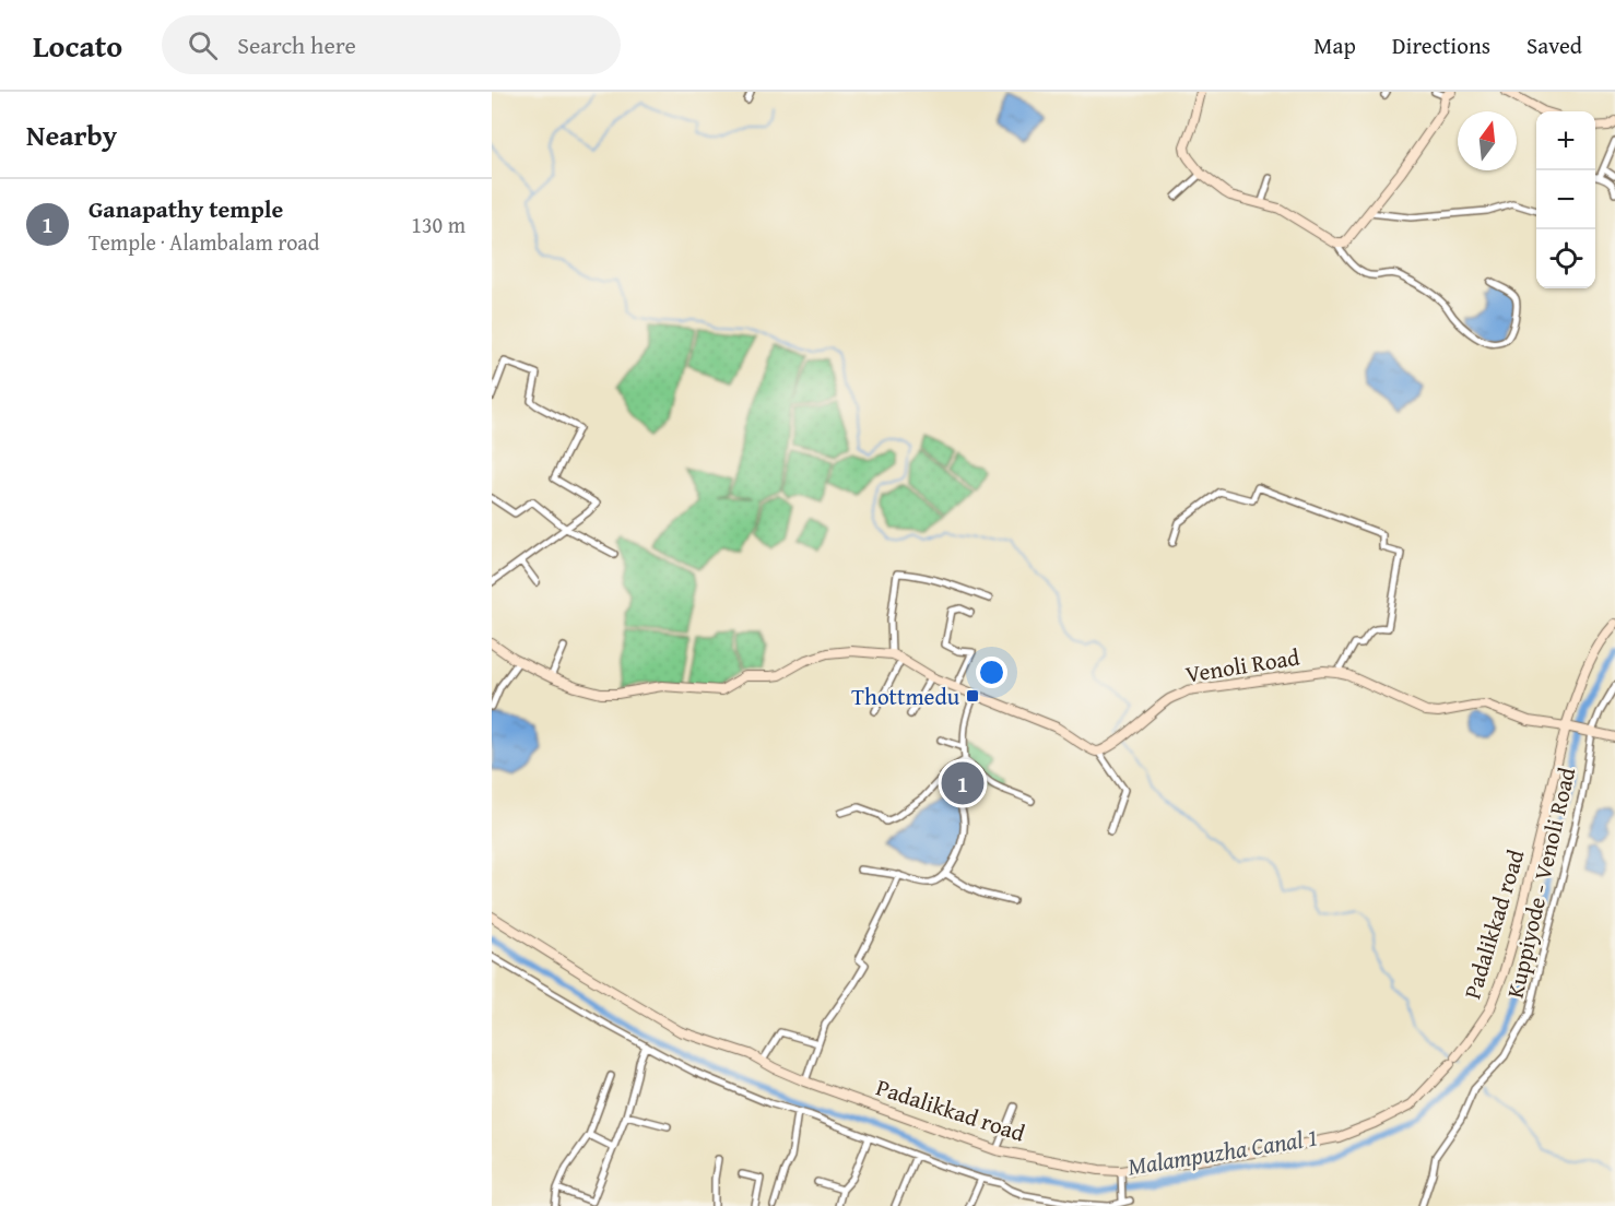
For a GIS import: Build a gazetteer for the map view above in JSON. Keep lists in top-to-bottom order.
{
  "streets": {
    "street": ["Venoli Road", "Kuppiyode - Venoli Road", "Padalikkad road"]
  },
  "crossings": [
    ["Venoli Road", "Kuppiyode - Venoli Road"],
    ["Venoli Road", "Padalikkad road"]
  ],
  "water": ["Malampuzha Canal 1"],
  "places": {
    "transit": ["Thottmedu"]
  },
  "north": "top",
  "page": {
    "header": "Locato",
    "search": "Search here",
    "nav": ["Map", "Directions", "Saved"],
    "heading": "Nearby",
    "map_buttons": ["+", "−"],
    "list": [
      {
        "mark": "1",
        "name": "Ganapathy temple",
        "note": "Temple · Alambalam road",
        "value": "130 m"
      }
    ],
    "pins": "1"
  }
}
